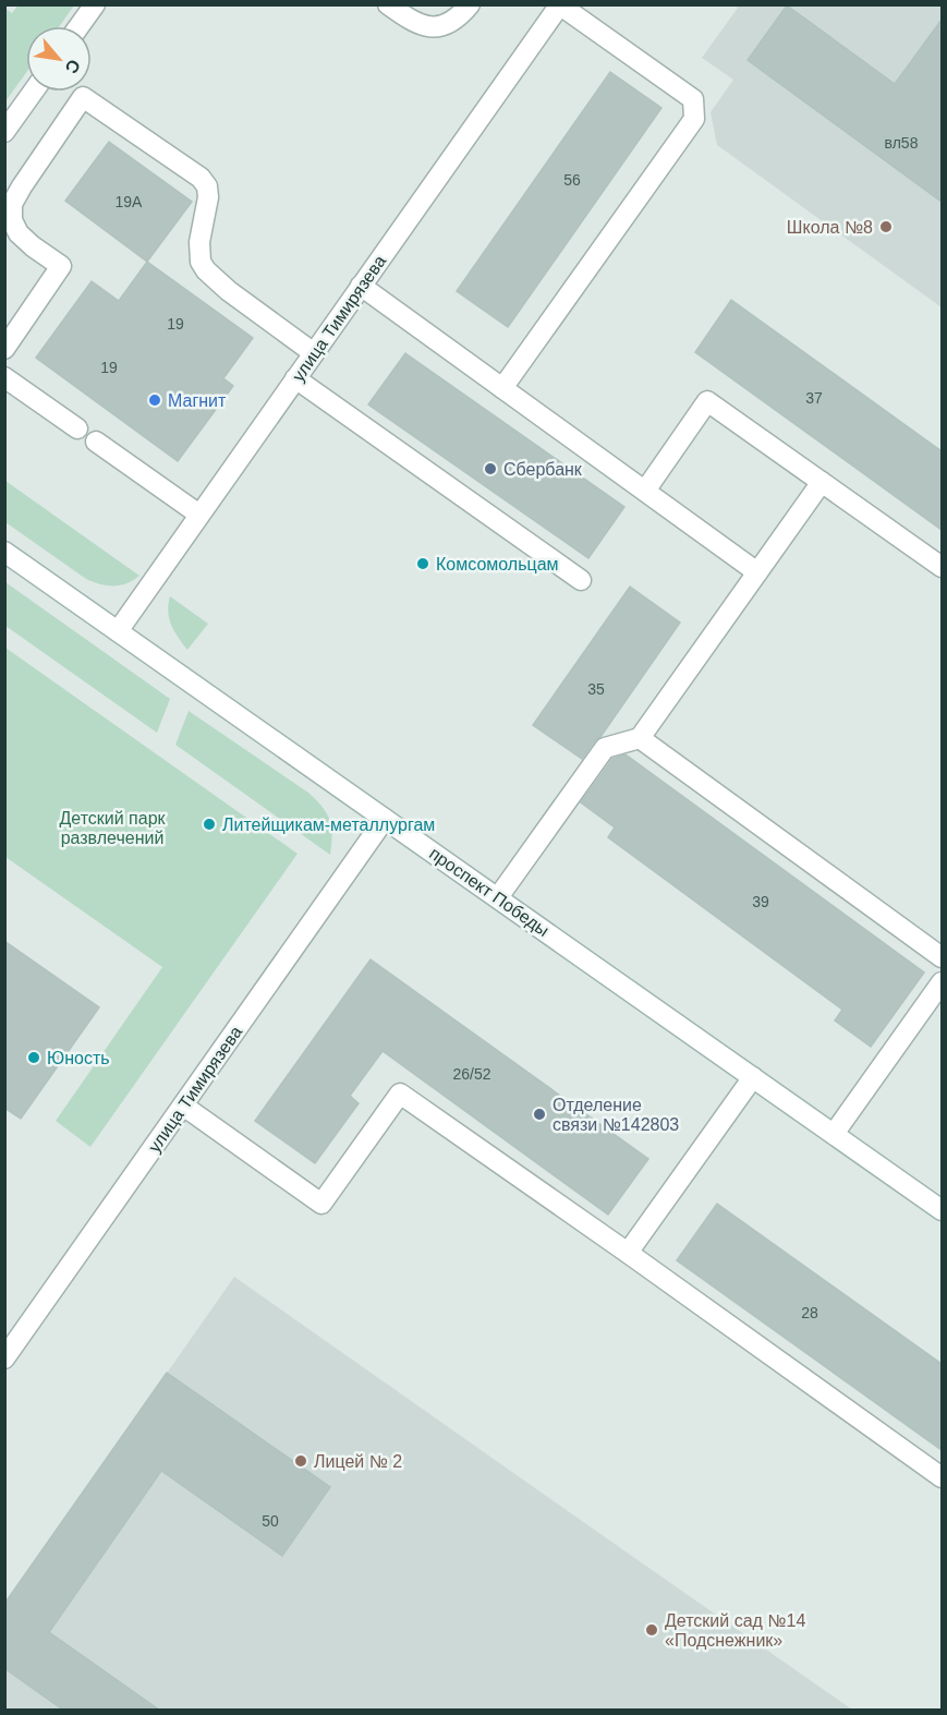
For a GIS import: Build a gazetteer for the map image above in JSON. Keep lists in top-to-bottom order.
{
  "streets": {
    "street": ["улица Тимирязева", "проспект Победы"]
  },
  "crossings": [
    ["улица Тимирязева", "проспект Победы"]
  ],
  "parks": ["Детский парк развлечений"],
  "places": [
    "Школа №8",
    "Магнит",
    "Сбербанк",
    "Комсомольцам",
    "Литейщикам-металлургам",
    "Юность",
    "Отделение связи №142803",
    "Лицей № 2",
    "Детский сад №14 «Подснежник»"
  ],
  "house_numbers": [
    "вл58",
    "56",
    "19А",
    "19",
    "19",
    "37",
    "35",
    "39",
    "26/52",
    "28",
    "50"
  ],
  "north": "bottom right"
}
